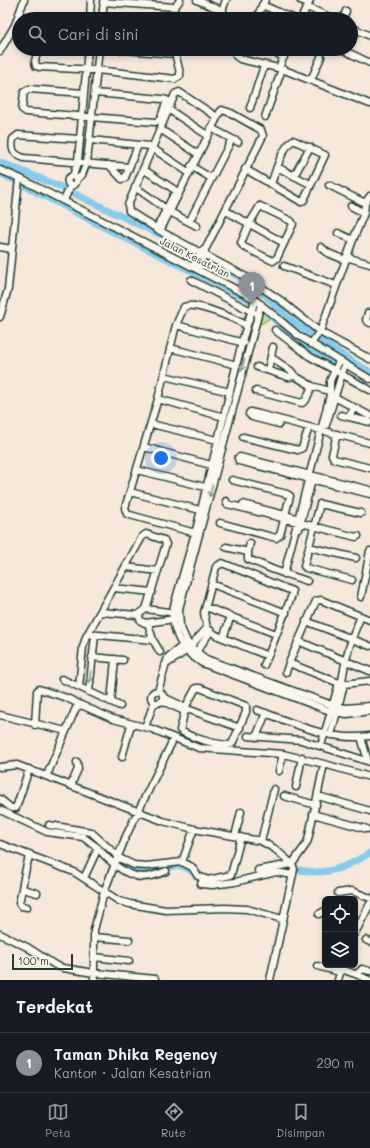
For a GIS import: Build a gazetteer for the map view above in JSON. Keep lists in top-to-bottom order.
{
  "streets": {
    "street": ["Jalan Kesatrian"]
  },
  "scale_bar": "100 m",
  "page": {
    "search": "Cari di sini",
    "pins": "1",
    "scale": "100 m",
    "heading": "Terdekat",
    "list": [
      {
        "mark": "1",
        "name": "Taman Dhika Regency",
        "note": "Kantor · Jalan Kesatrian",
        "value": "290 m"
      }
    ],
    "nav": ["Peta", "Rute", "Disimpan"]
  }
}
